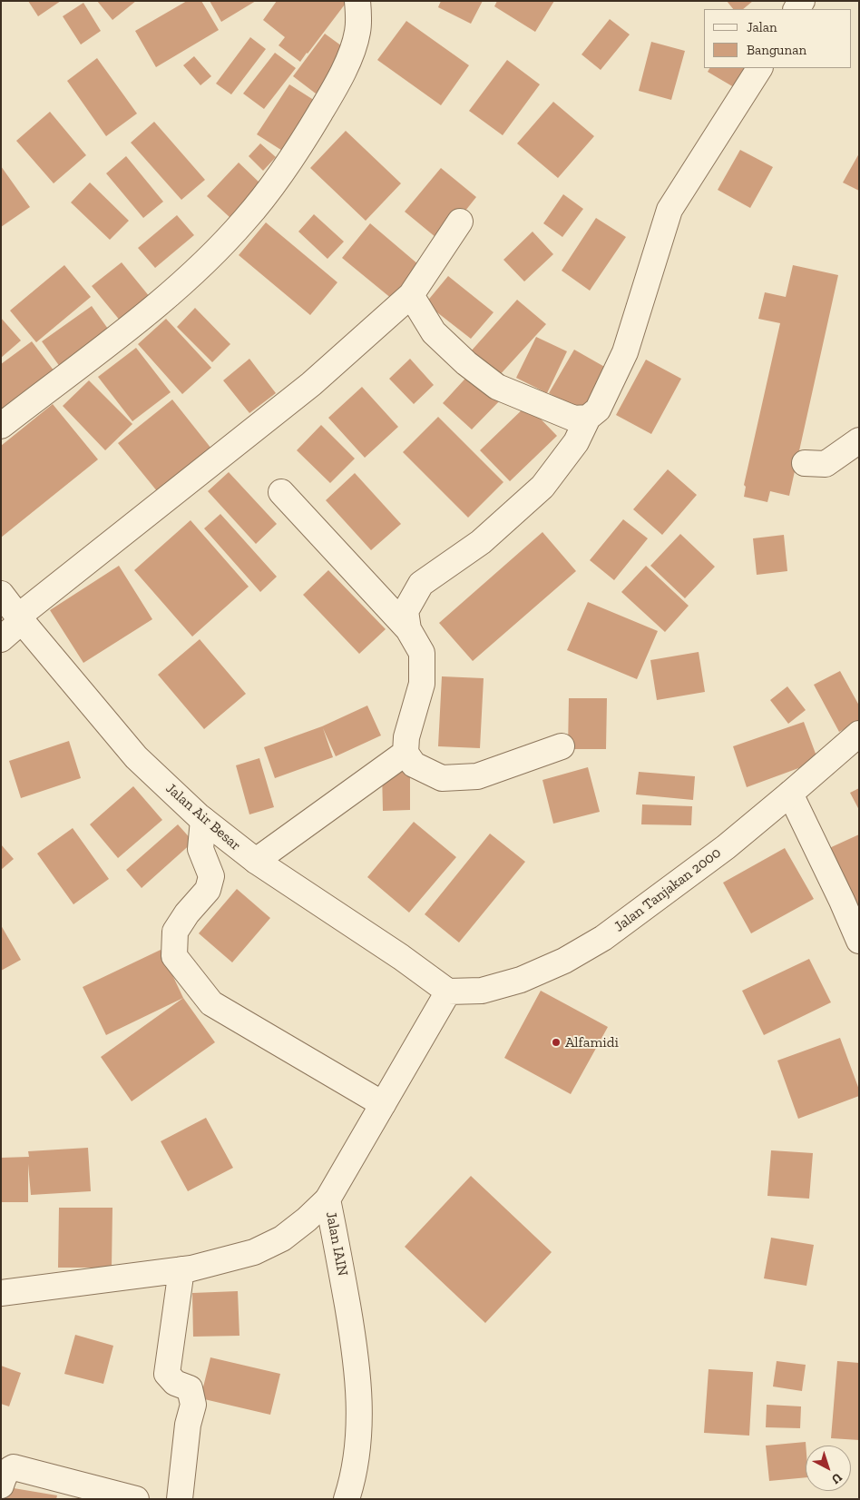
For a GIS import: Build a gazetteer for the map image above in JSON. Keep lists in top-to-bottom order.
{
  "streets": {
    "street": ["Jalan Air Besar", "Jalan Tanjakan 2000", "Jalan IAIN"]
  },
  "crossings": [
    ["Jalan Air Besar", "Jalan Tanjakan 2000"],
    ["Jalan Air Besar", "Jalan IAIN"],
    ["Jalan Tanjakan 2000", "Jalan IAIN"]
  ],
  "places": ["Alfamidi"],
  "legend": ["Jalan", "Bangunan"],
  "north": "bottom right"
}
